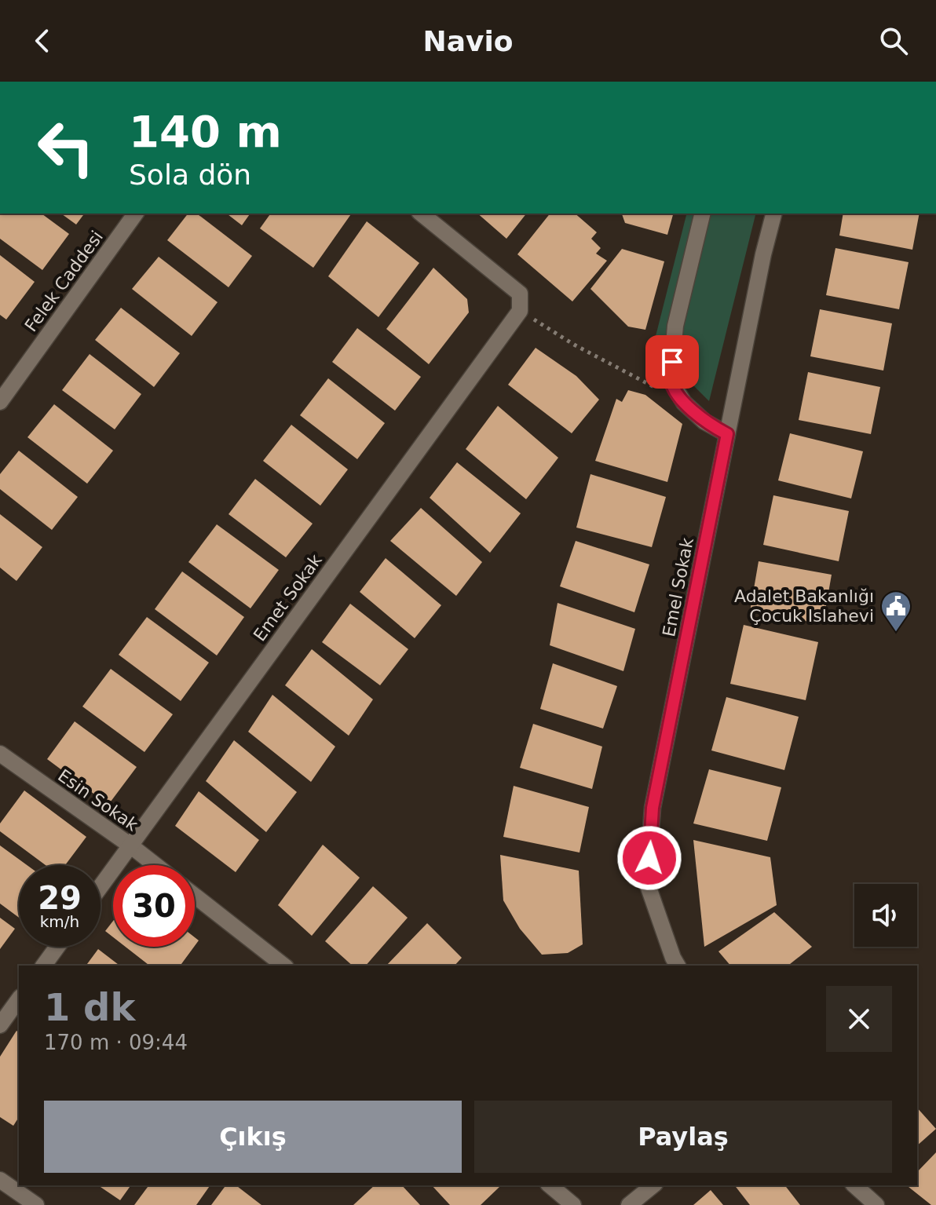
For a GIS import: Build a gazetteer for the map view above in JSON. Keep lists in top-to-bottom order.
{
  "streets": {
    "street": [
      "Felek Caddesi",
      "Emel Sokak",
      "Emet Sokak",
      "Esin Sokak"
    ]
  },
  "crossings": [
    ["Emet Sokak", "Esin Sokak"]
  ],
  "places": {
    "public building": ["Adalet Bakanlığı Çocuk Islahevi"]
  },
  "page": {
    "header": "Navio",
    "turn": ["140 m", "Sola dön"],
    "speed": "29 km/h",
    "limit": "30",
    "heading": ["1 dk", "170 m · 09:44"],
    "buttons": ["Çıkış", "Paylaş"]
  }
}
